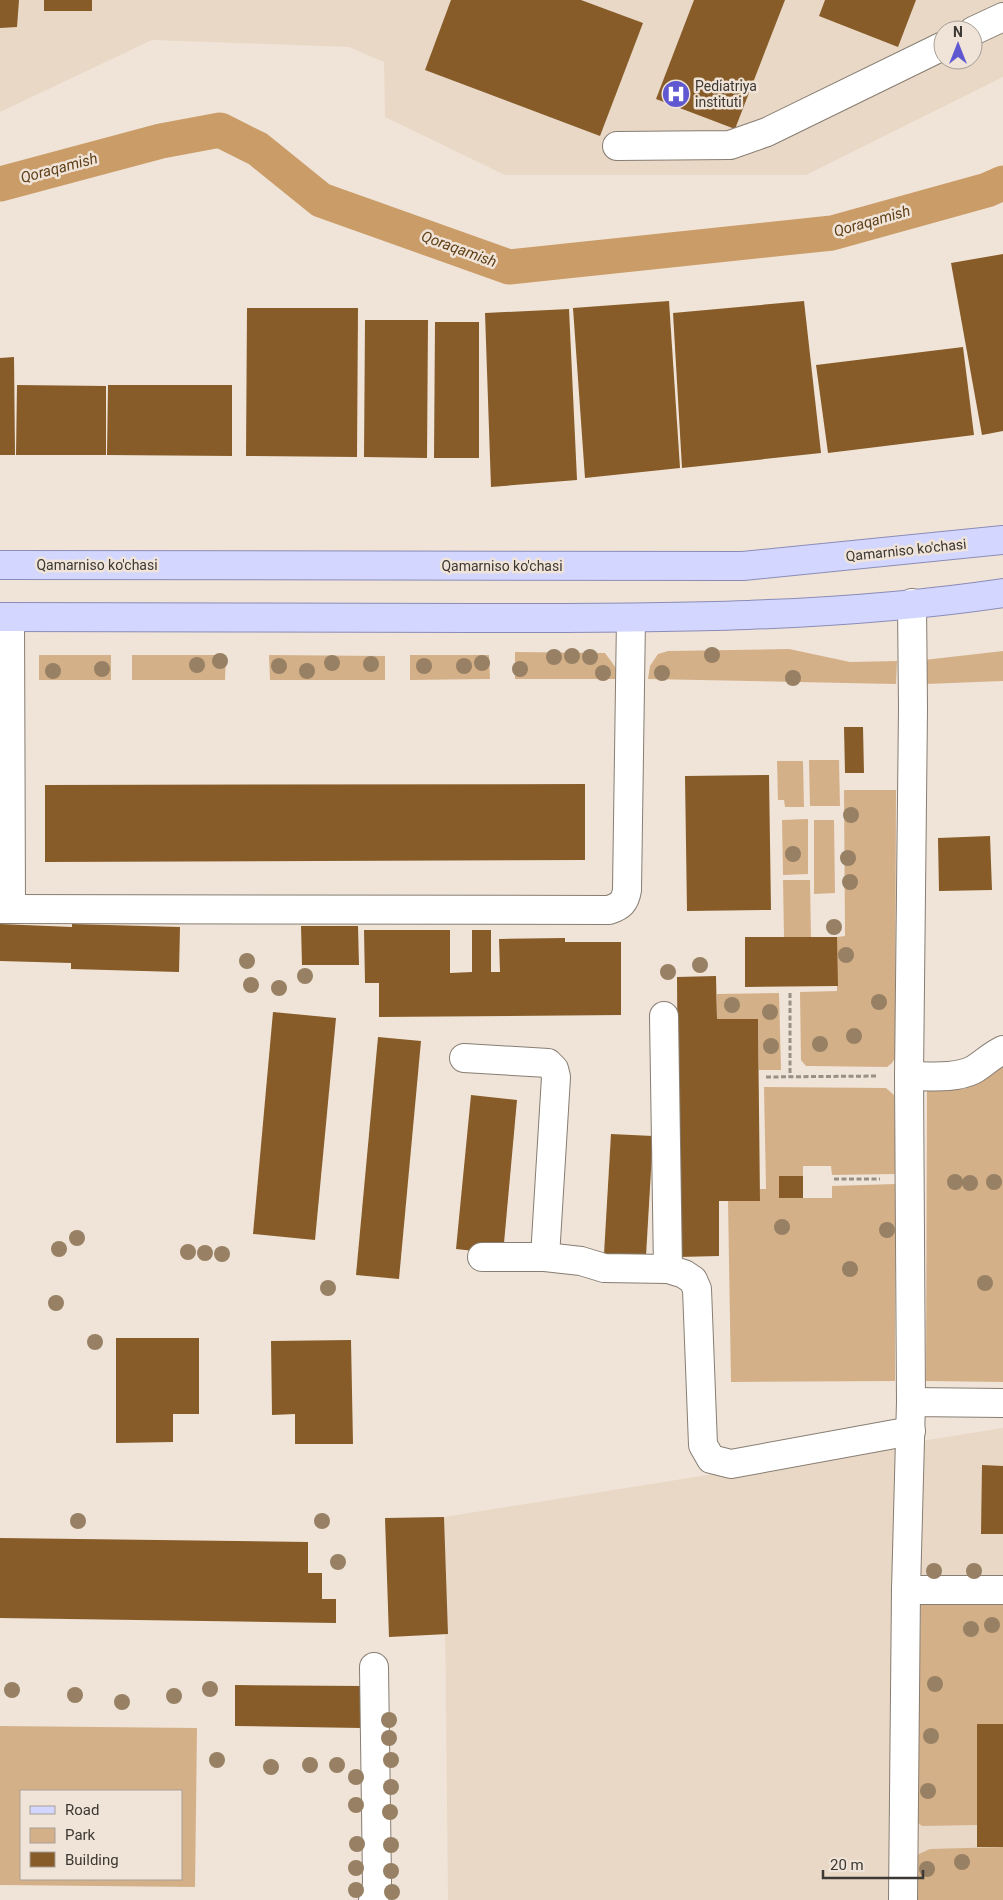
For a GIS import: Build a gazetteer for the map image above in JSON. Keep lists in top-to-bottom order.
{
  "streets": {
    "main road": ["Qamarniso ko'chasi"]
  },
  "water": ["Qoraqamish"],
  "places": {
    "hospital": ["Pediatriya instituti"]
  },
  "legend": ["Road", "Park", "Building"],
  "scale_bar": "20 m",
  "north": "top"
}
